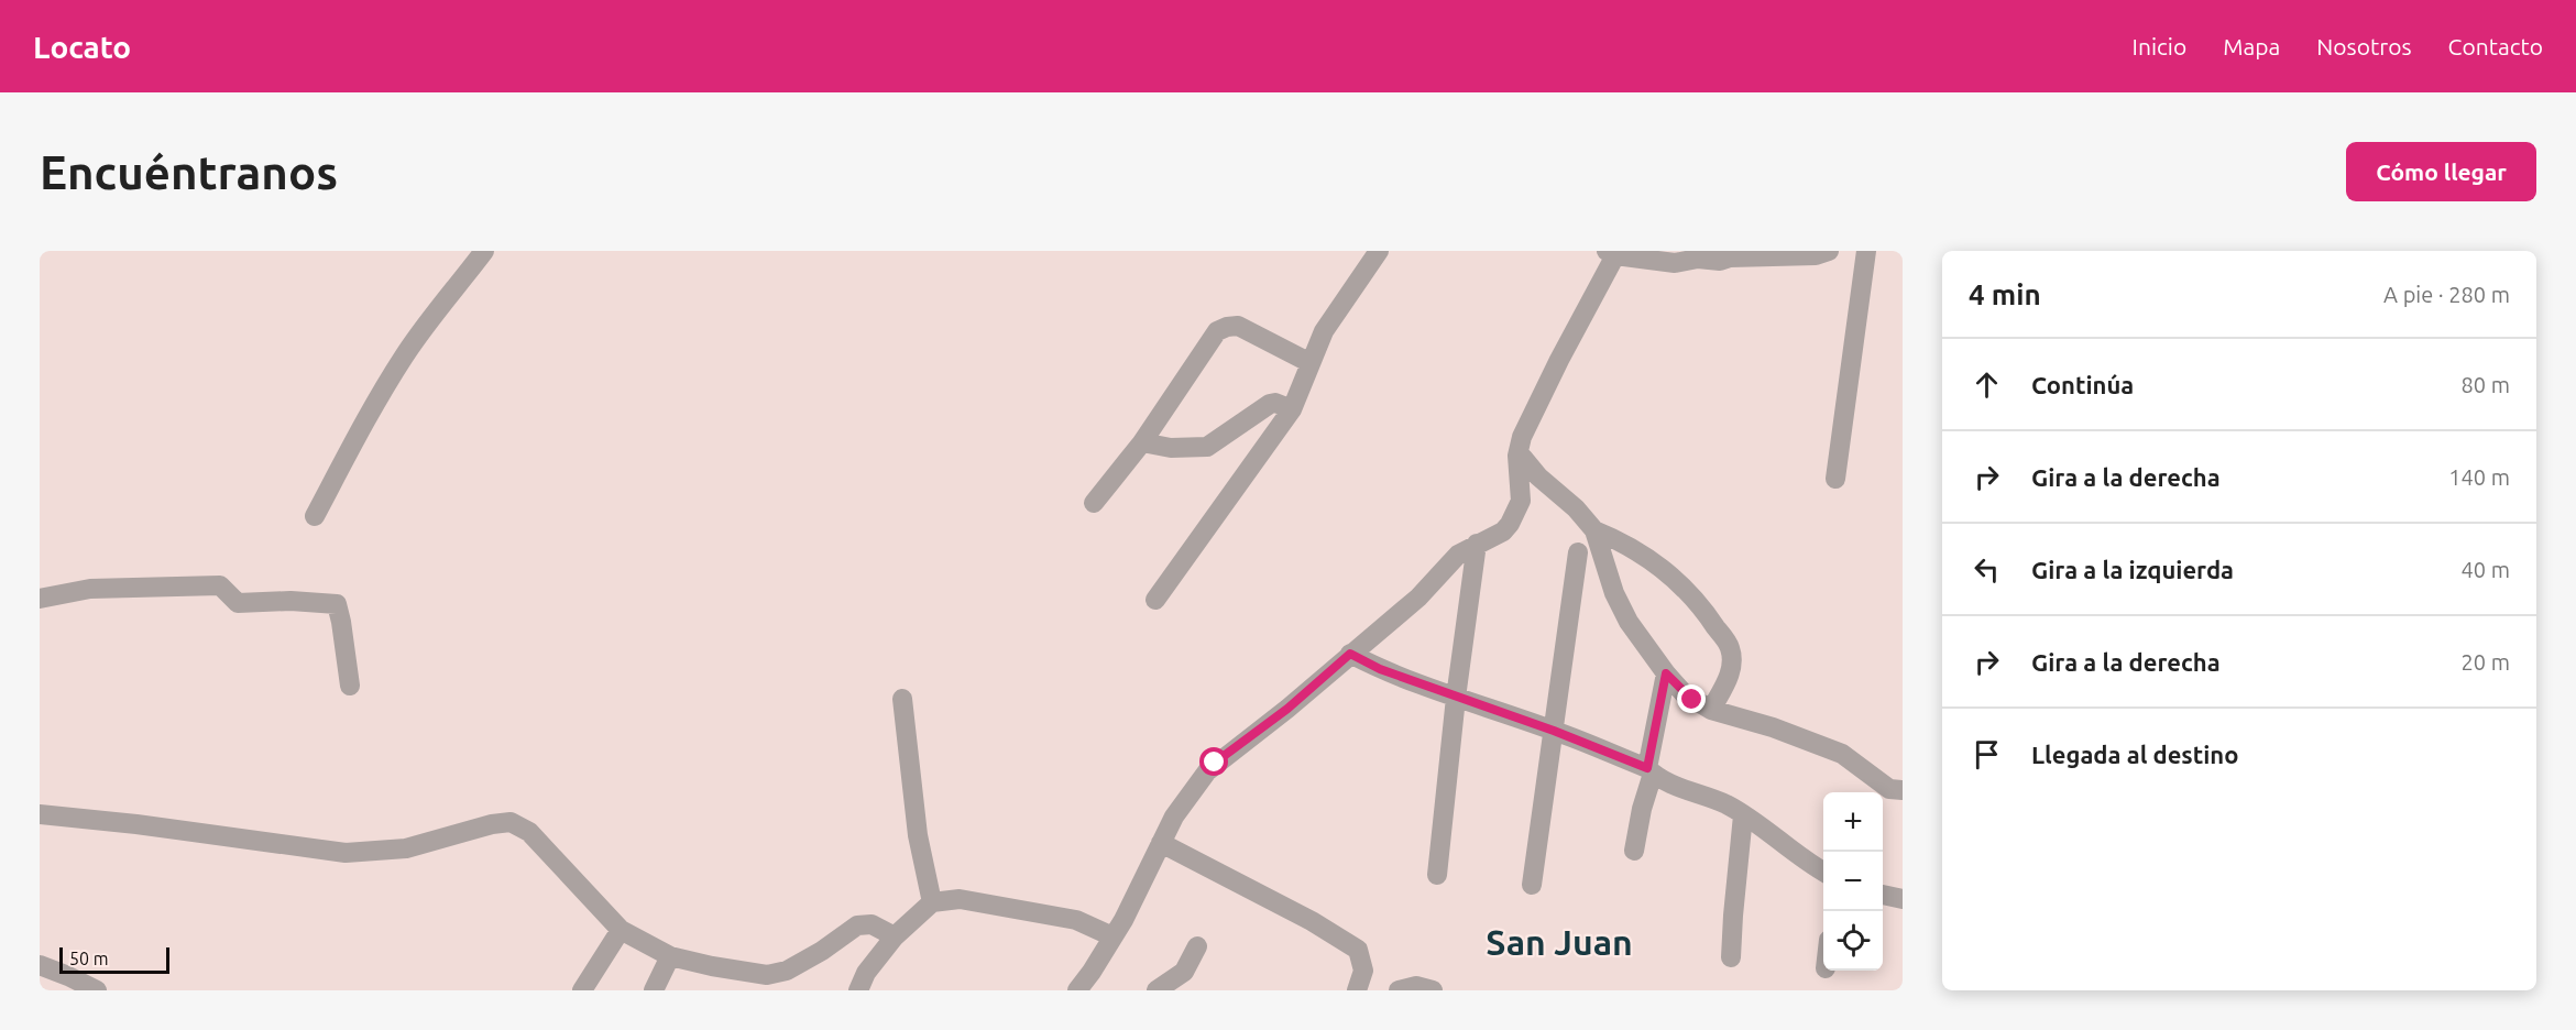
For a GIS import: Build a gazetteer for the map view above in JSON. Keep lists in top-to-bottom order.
{
  "districts": ["San Juan"],
  "scale_bar": "50 m",
  "page": {
    "header": "Locato",
    "nav": [
      "Inicio",
      "Mapa",
      "Nosotros",
      "Contacto"
    ],
    "buttons": "Cómo llegar",
    "title": "Encuéntranos",
    "heading": ["4 min", "A pie · 280 m"],
    "list": [
      ["Continúa", "80 m"],
      ["Gira a la derecha", "140 m"],
      ["Gira a la izquierda", "40 m"],
      ["Gira a la derecha", "20 m"],
      "Llegada al destino"
    ],
    "map_buttons": ["+", "−"],
    "scale": "50 m"
  }
}
